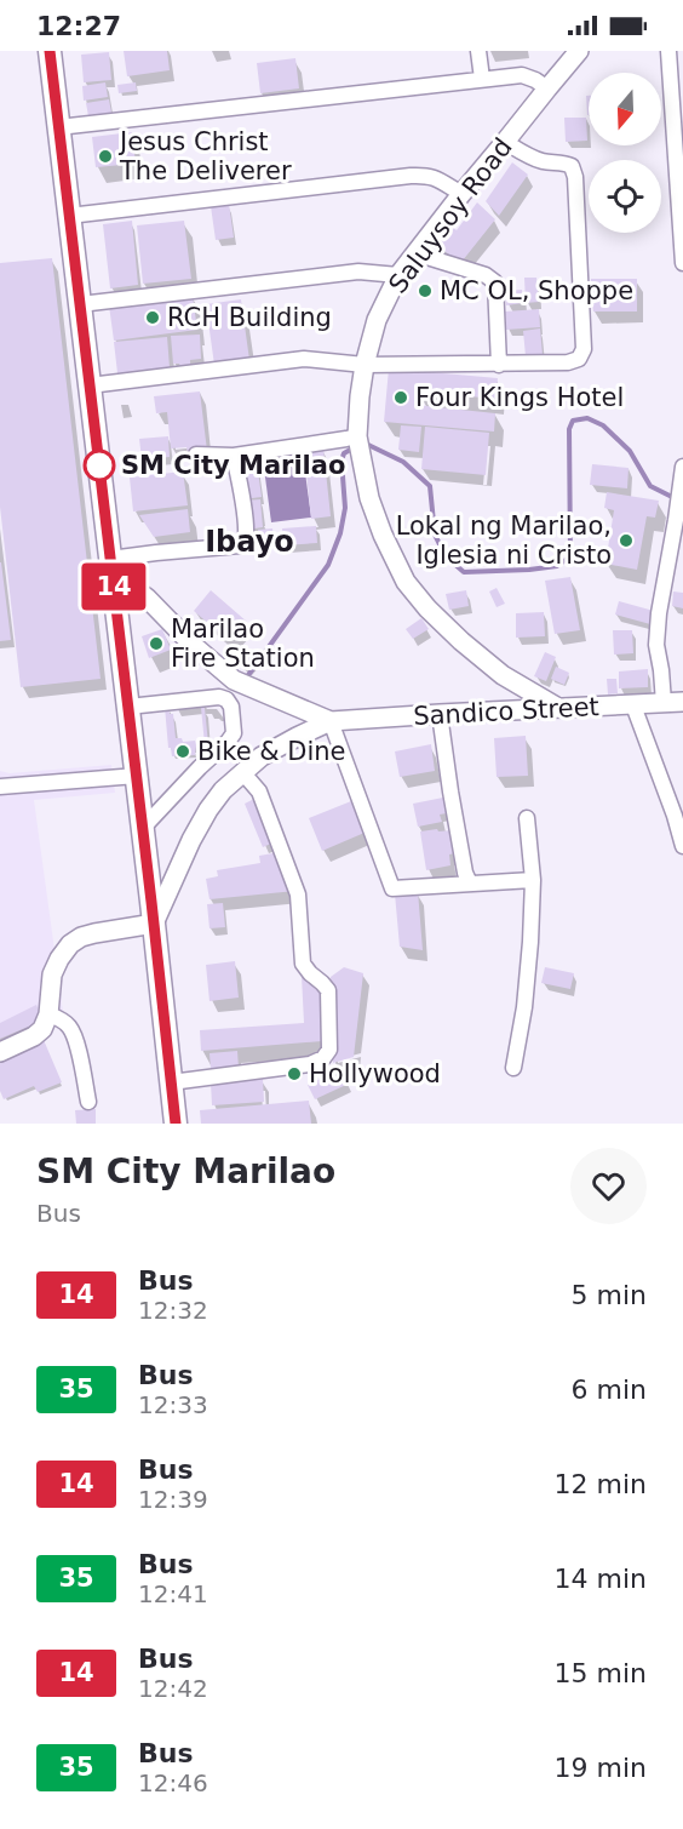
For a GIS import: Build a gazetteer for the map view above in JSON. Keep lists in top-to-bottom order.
{
  "streets": {
    "main road": ["Saluysoy Road", "Sandico Street"]
  },
  "crossings": [
    ["Saluysoy Road", "Sandico Street"]
  ],
  "districts": ["Ibayo"],
  "places": [
    "Jesus Christ The Deliverer",
    "MC OL, Shoppe",
    "RCH Building",
    "Four Kings Hotel",
    "SM City Marilao",
    "Lokal ng Marilao, Iglesia ni Cristo",
    "Marilao Fire Station",
    "Bike & Dine",
    "Hollywood"
  ],
  "lines": ["bus line 14"],
  "north": "bottom",
  "page": {
    "status": "12:27",
    "on_map": "14",
    "heading": ["SM City Marilao", "Bus"],
    "list": [
      {
        "mark": "14",
        "name": "Bus",
        "note": "12:32",
        "value": "5 min"
      },
      {
        "mark": "35",
        "name": "Bus",
        "note": "12:33",
        "value": "6 min"
      },
      {
        "mark": "14",
        "name": "Bus",
        "note": "12:39",
        "value": "12 min"
      },
      {
        "mark": "35",
        "name": "Bus",
        "note": "12:41",
        "value": "14 min"
      },
      {
        "mark": "14",
        "name": "Bus",
        "note": "12:42",
        "value": "15 min"
      },
      {
        "mark": "35",
        "name": "Bus",
        "note": "12:46",
        "value": "19 min"
      }
    ]
  }
}
